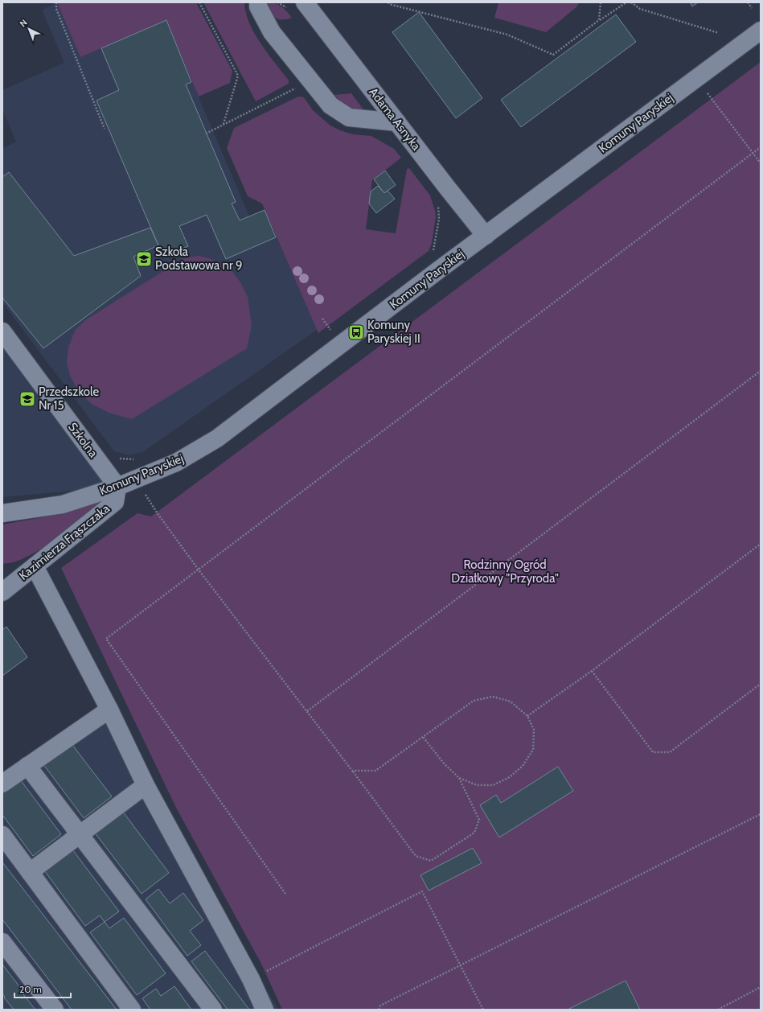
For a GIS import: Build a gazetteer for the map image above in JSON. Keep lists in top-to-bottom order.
{
  "streets": {
    "street": [
      "Adama Asnyka",
      "Komuny Paryskiej",
      "Szkolna",
      "Kazimierza Frąszczaka"
    ]
  },
  "crossings": [
    ["Adama Asnyka", "Komuny Paryskiej"],
    ["Komuny Paryskiej", "Szkolna"],
    ["Komuny Paryskiej", "Kazimierza Frąszczaka"],
    ["Szkolna", "Kazimierza Frąszczaka"]
  ],
  "parks": ["Rodzinny Ogród Działkowy \"Przyroda\""],
  "places": {
    "school or university": ["Szkoła Podstawowa nr 9", "Przedszkole Nr 15"],
    "bus stop": ["Komuny Paryskiej II"]
  },
  "scale_bar": "20 m",
  "north": "top left"
}
